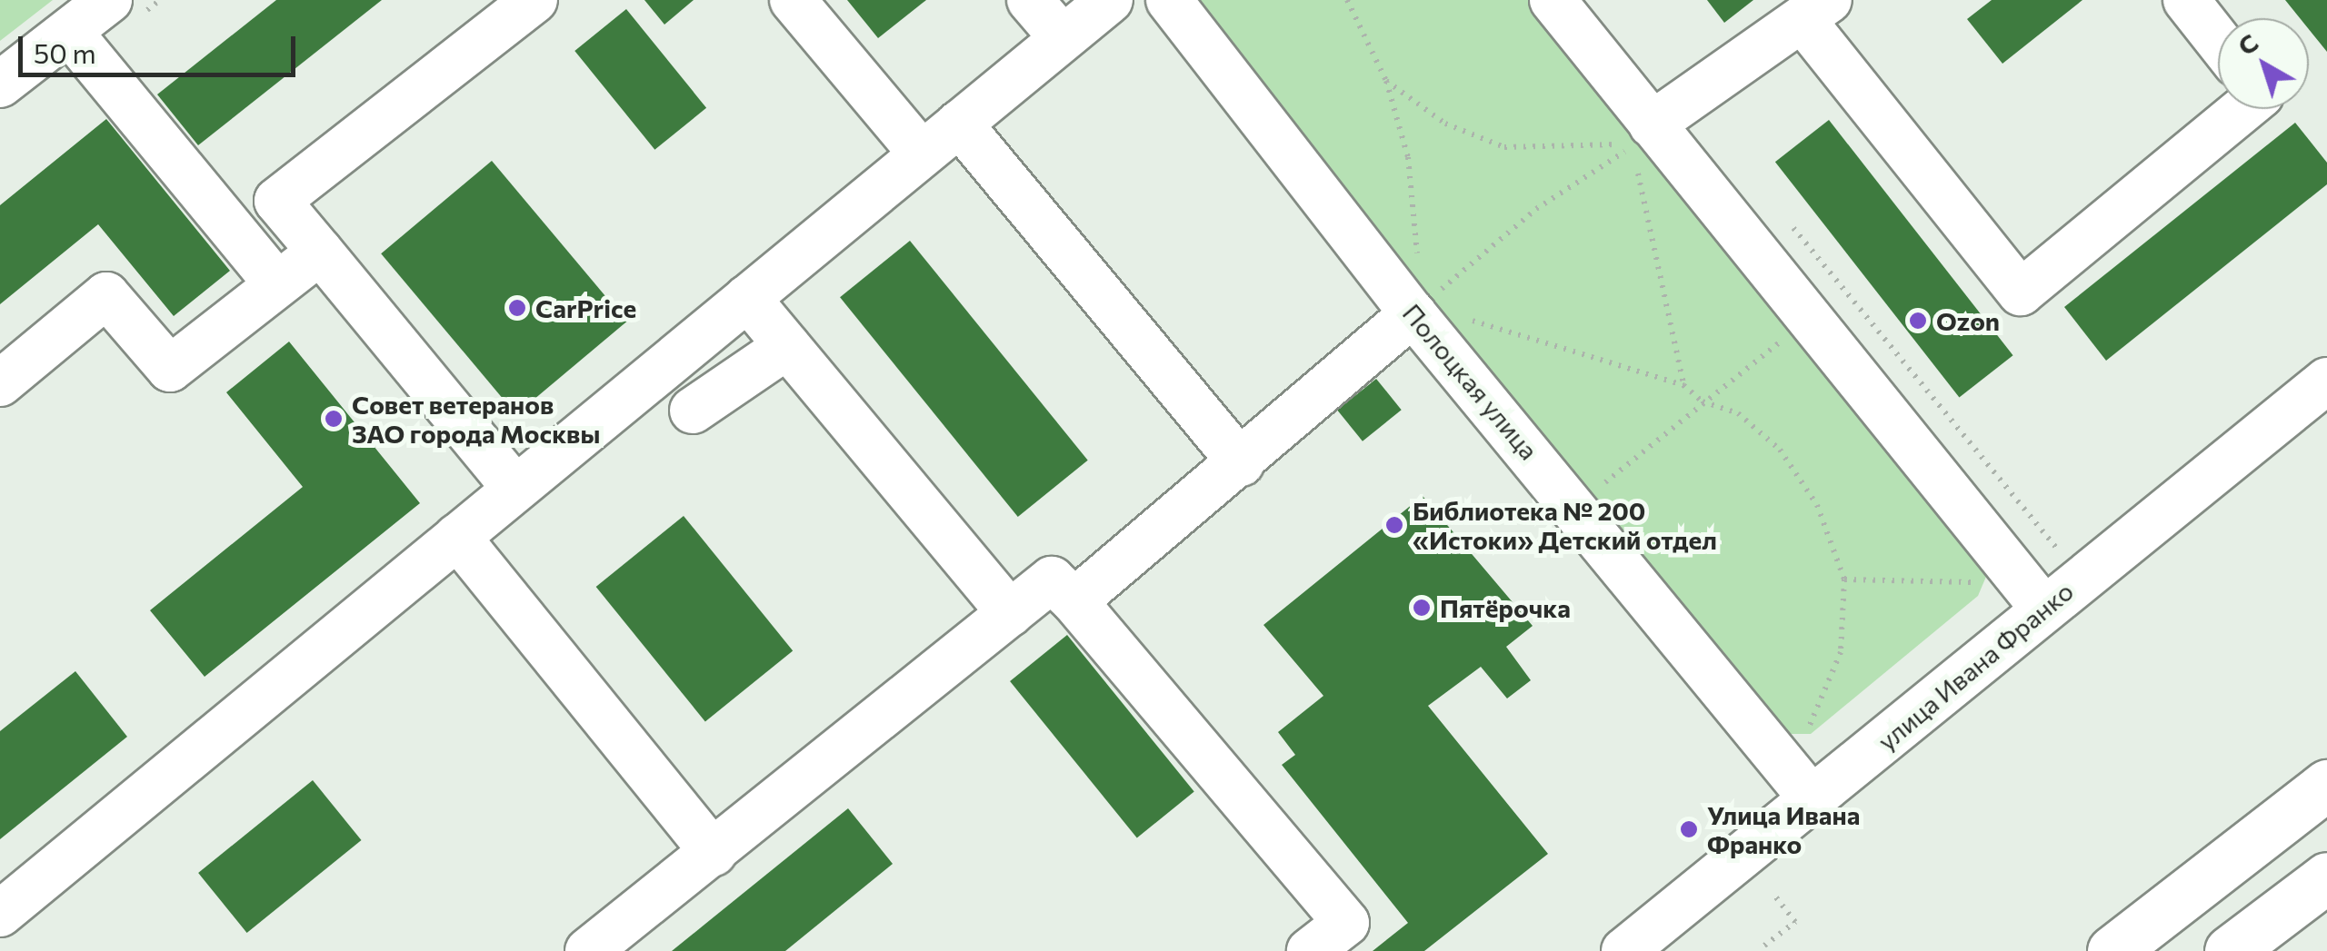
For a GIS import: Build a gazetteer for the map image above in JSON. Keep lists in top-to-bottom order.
{
  "streets": {
    "street": ["Полоцкая улица", "улица Ивана Франко"]
  },
  "crossings": [
    ["Полоцкая улица", "улица Ивана Франко"]
  ],
  "places": [
    "CarPrice",
    "Ozon",
    "Совет ветеранов ЗАО города Москвы",
    "Библиотека № 200 «Истоки» Детский отдел",
    "Пятёрочка",
    "Улица Ивана Франко"
  ],
  "scale_bar": "50 m",
  "north": "top left"
}
